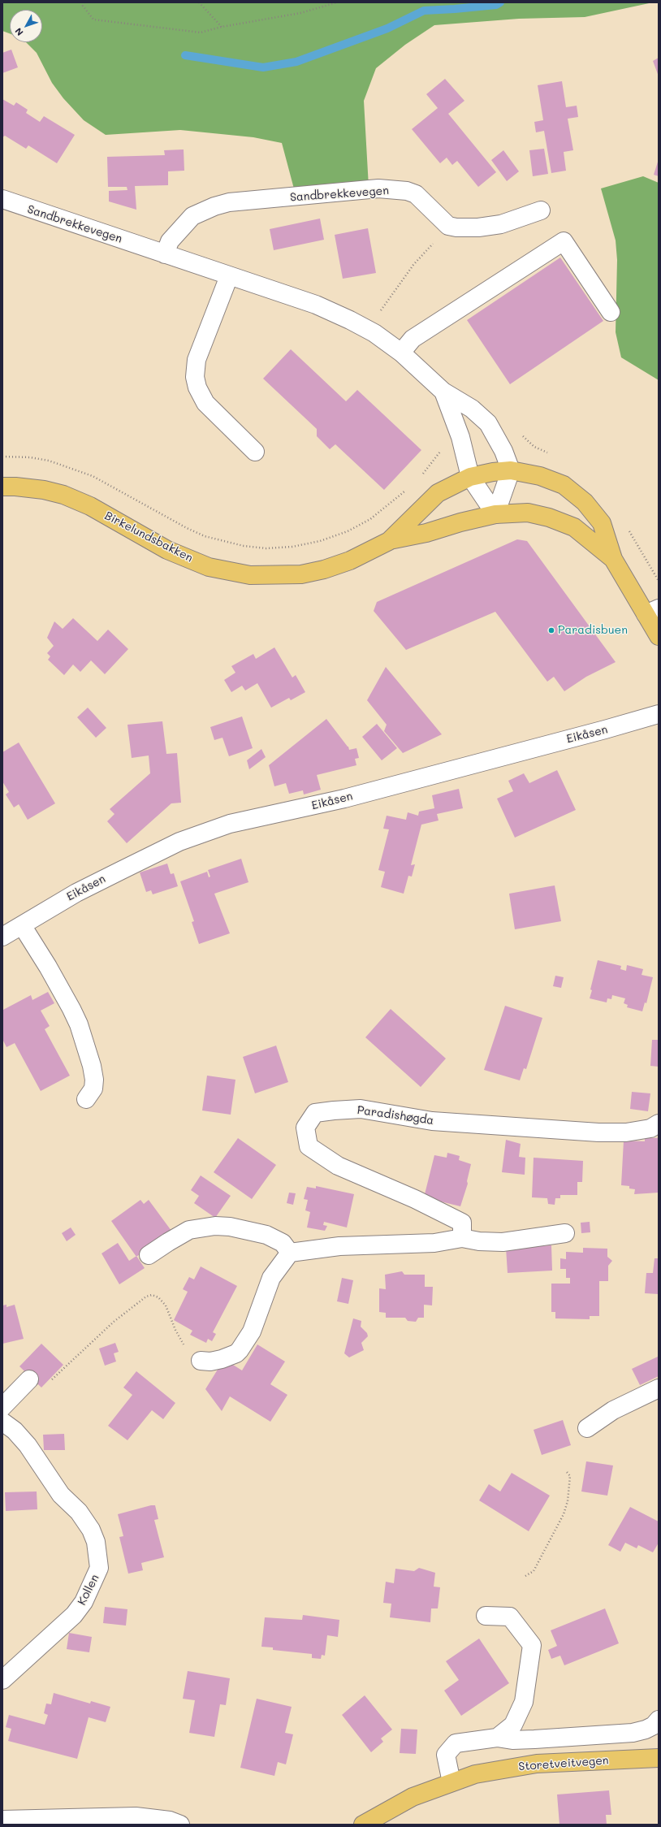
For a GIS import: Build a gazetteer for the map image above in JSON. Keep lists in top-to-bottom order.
{
  "streets": {
    "main road": ["Birkelundsbakken", "Storetveitvegen"],
    "street": [
      "Sandbrekkevegen",
      "Eikåsen",
      "Paradishøgda",
      "Kollen"
    ]
  },
  "places": ["Paradisbuen"],
  "north": "bottom left"
}
